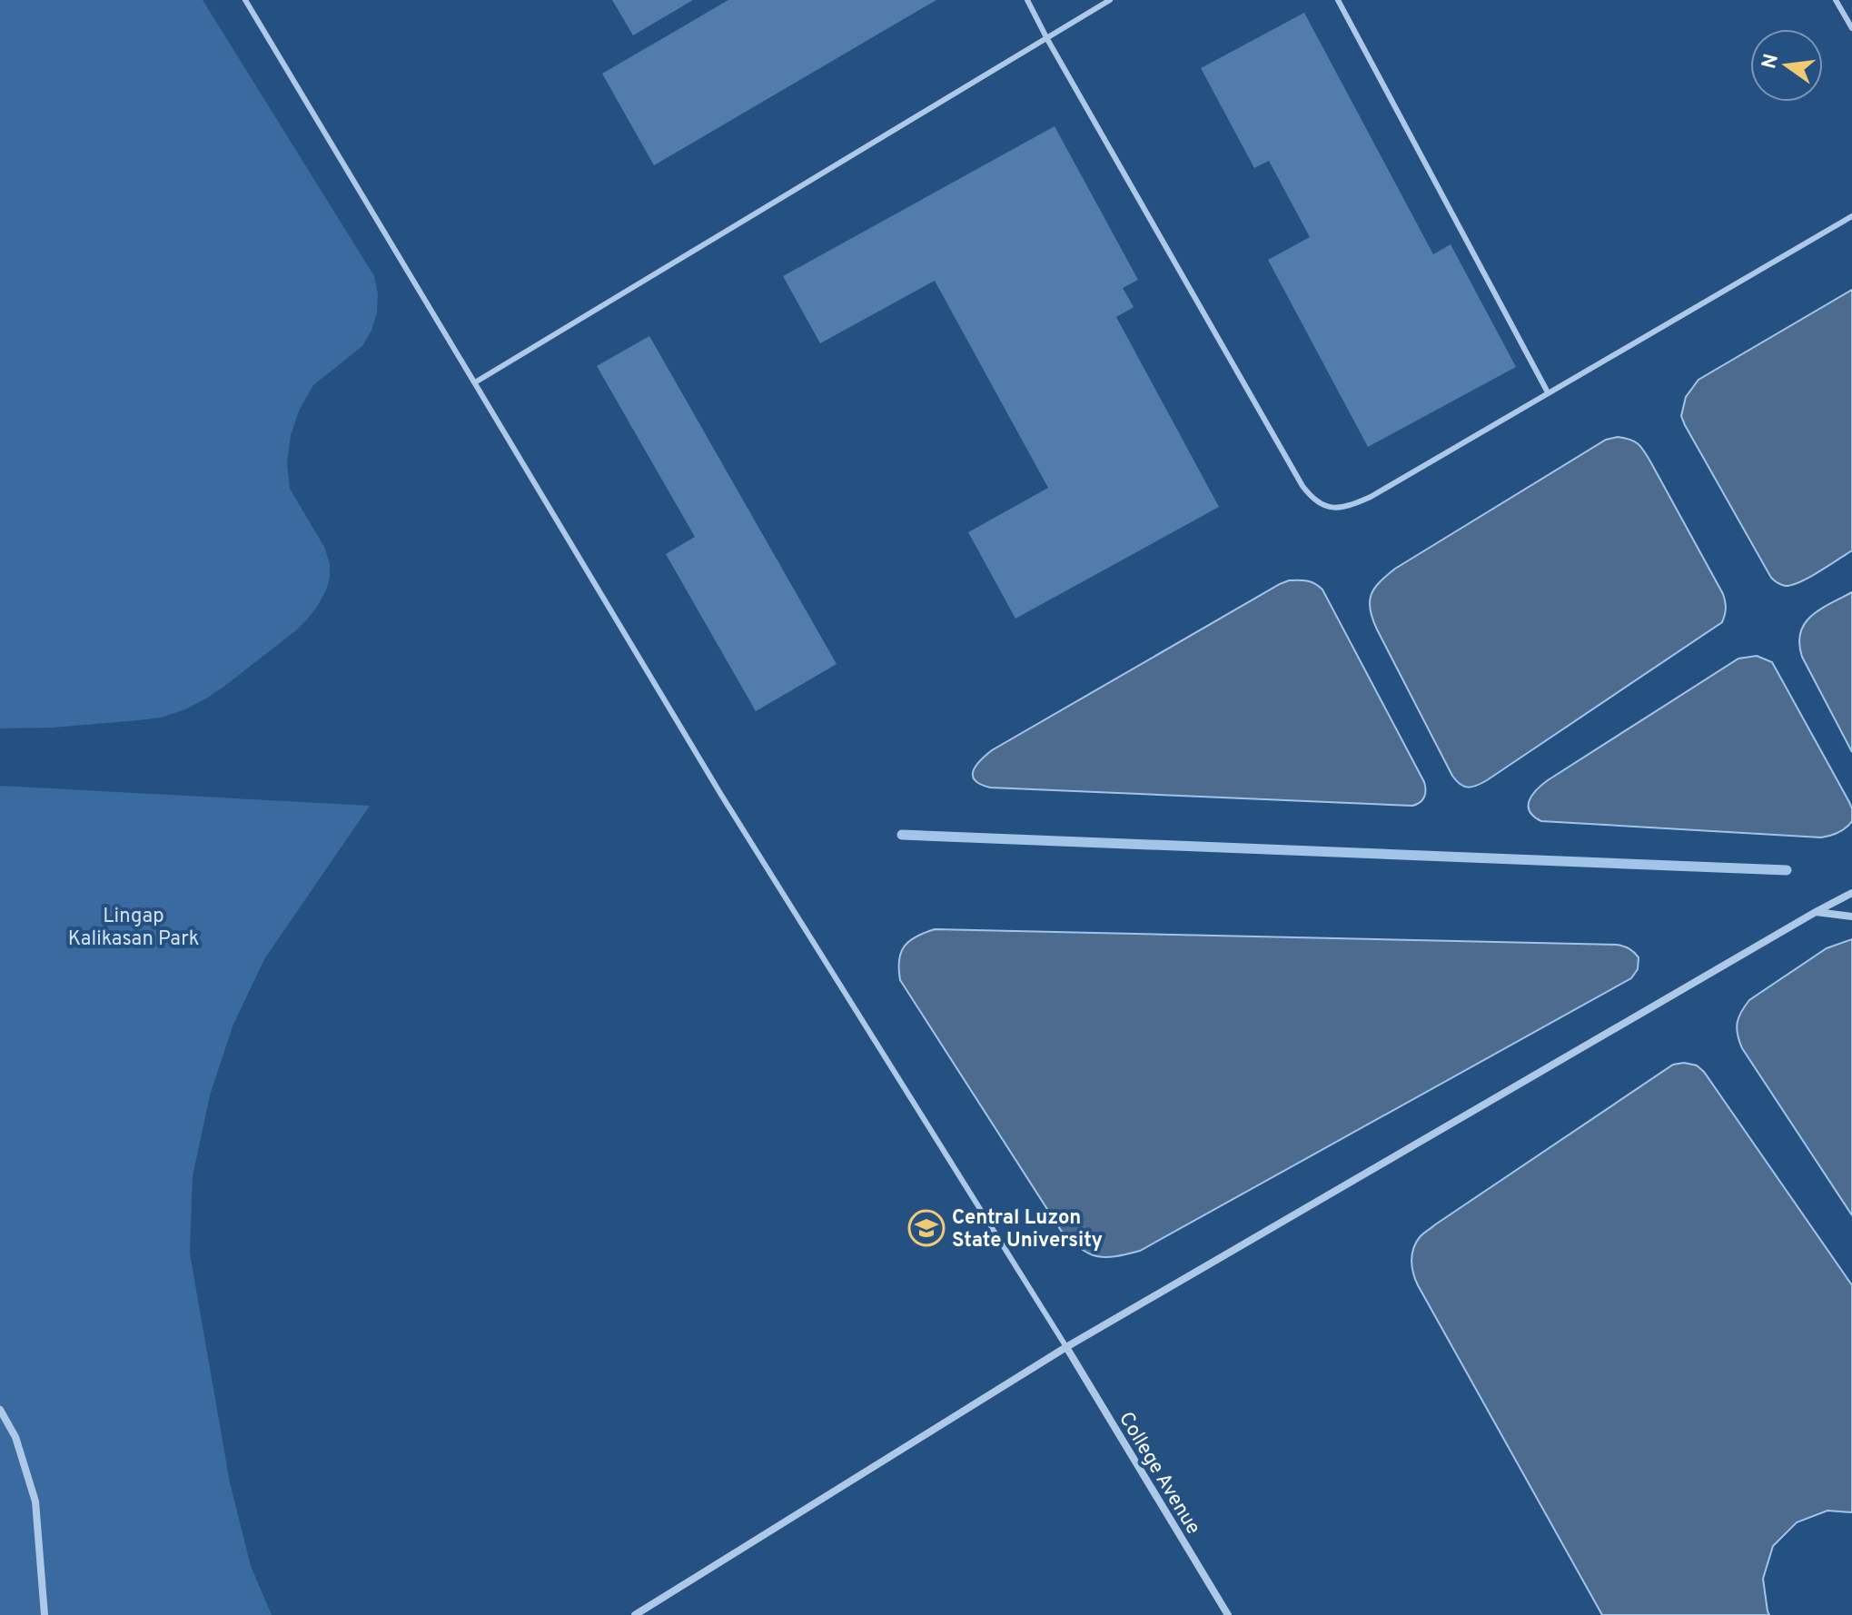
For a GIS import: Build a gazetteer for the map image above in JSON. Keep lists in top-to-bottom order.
{
  "streets": {
    "street": ["College Avenue"]
  },
  "parks": ["Lingap Kalikasan Park"],
  "places": {
    "school or university": ["Central Luzon State University"]
  },
  "north": "left"
}
